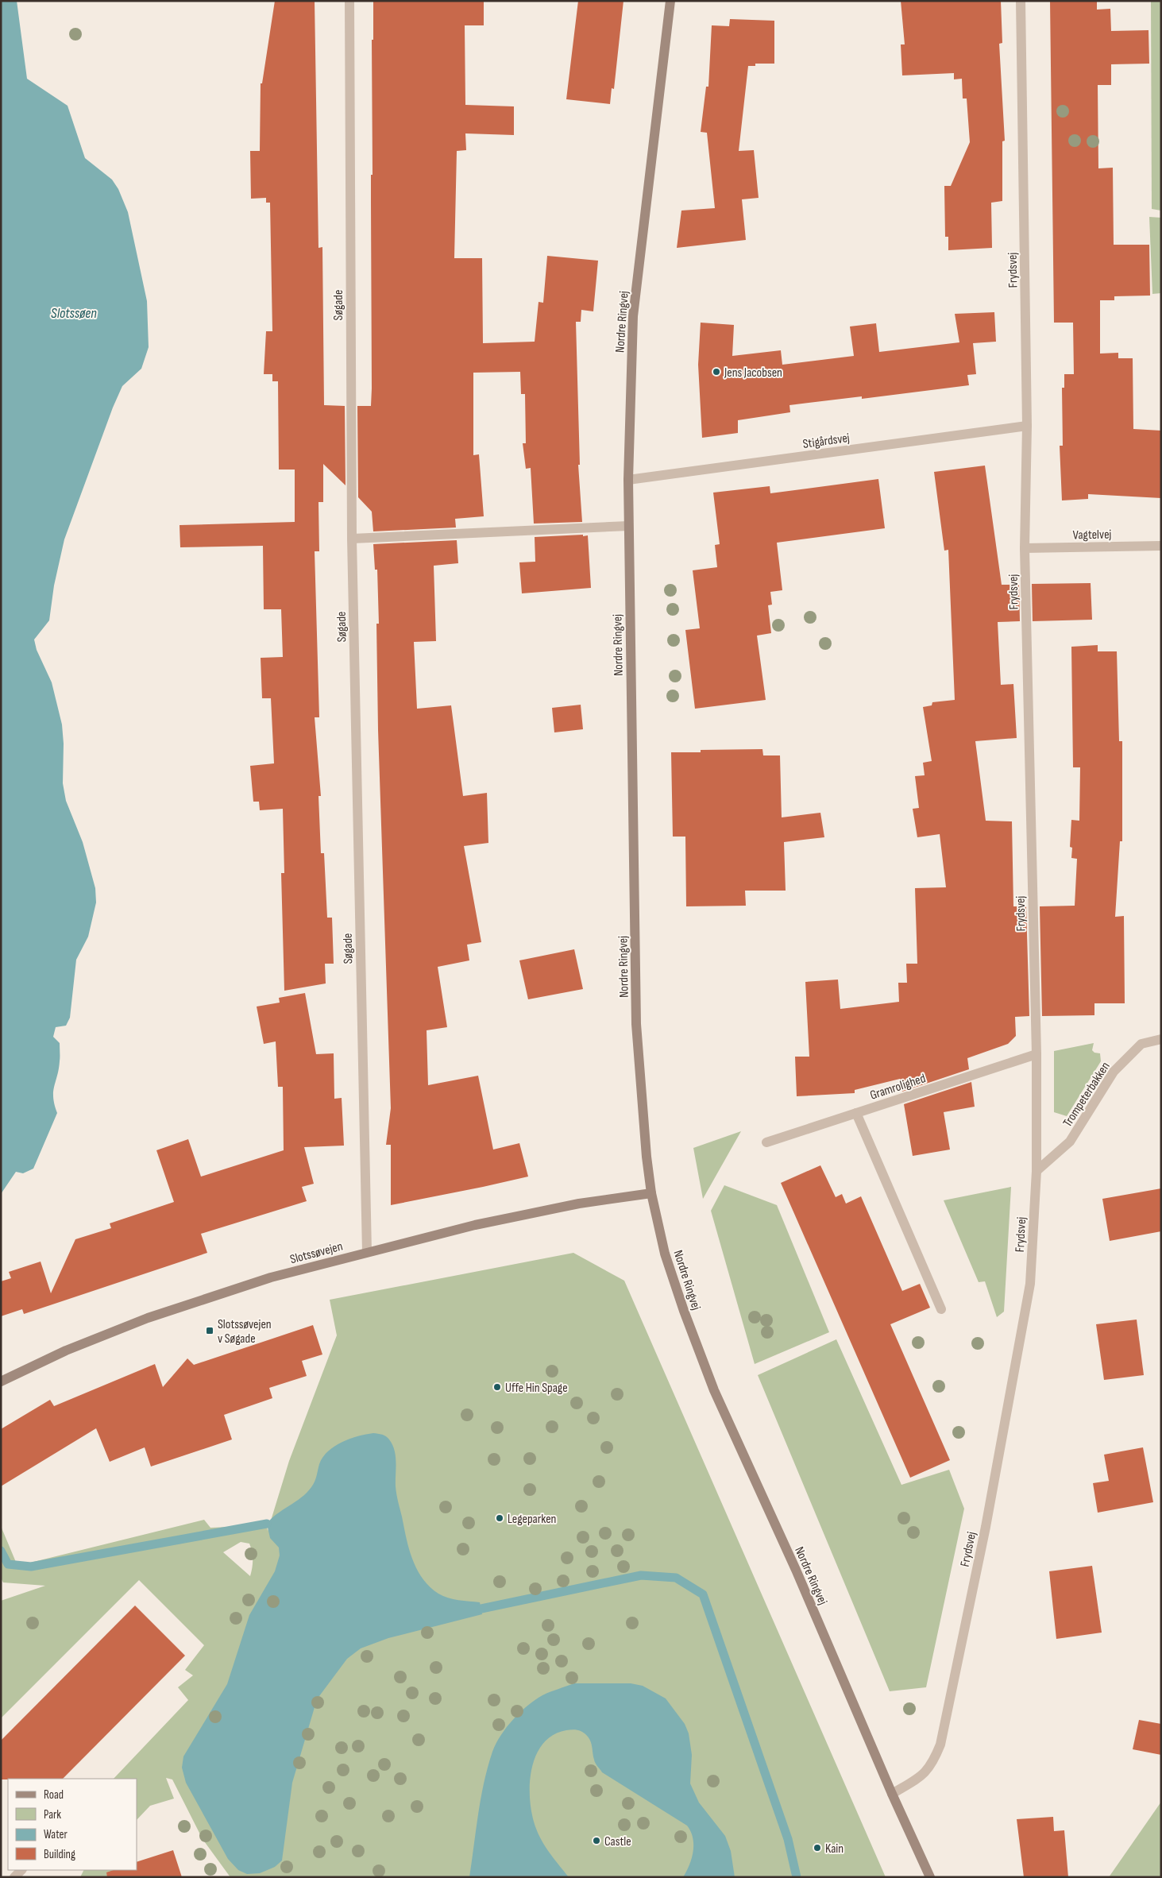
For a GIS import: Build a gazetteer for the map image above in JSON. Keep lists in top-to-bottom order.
{
  "streets": {
    "main road": ["Nordre Ringvej", "Slotssøvejen"],
    "street": [
      "Frydsvej",
      "Søgade",
      "Stigårdsvej",
      "Vagtelvej",
      "Gramrolighed",
      "Trompeterbakken"
    ]
  },
  "crossings": [
    ["Frydsvej", "Nordre Ringvej"],
    ["Frydsvej", "Stigårdsvej"],
    ["Frydsvej", "Vagtelvej"],
    ["Frydsvej", "Gramrolighed"],
    ["Frydsvej", "Trompeterbakken"],
    ["Søgade", "Slotssøvejen"],
    ["Nordre Ringvej", "Stigårdsvej"],
    ["Nordre Ringvej", "Slotssøvejen"]
  ],
  "water": ["Slotssøen"],
  "places": {
    "other": [
      "Jens Jacobsen",
      "Uffe Hin Spage",
      "Legeparken",
      "Castle",
      "Kain"
    ],
    "transit": ["Slotssøvejen v Søgade"]
  },
  "legend": [
    "Road",
    "Park",
    "Water",
    "Building"
  ]
}
